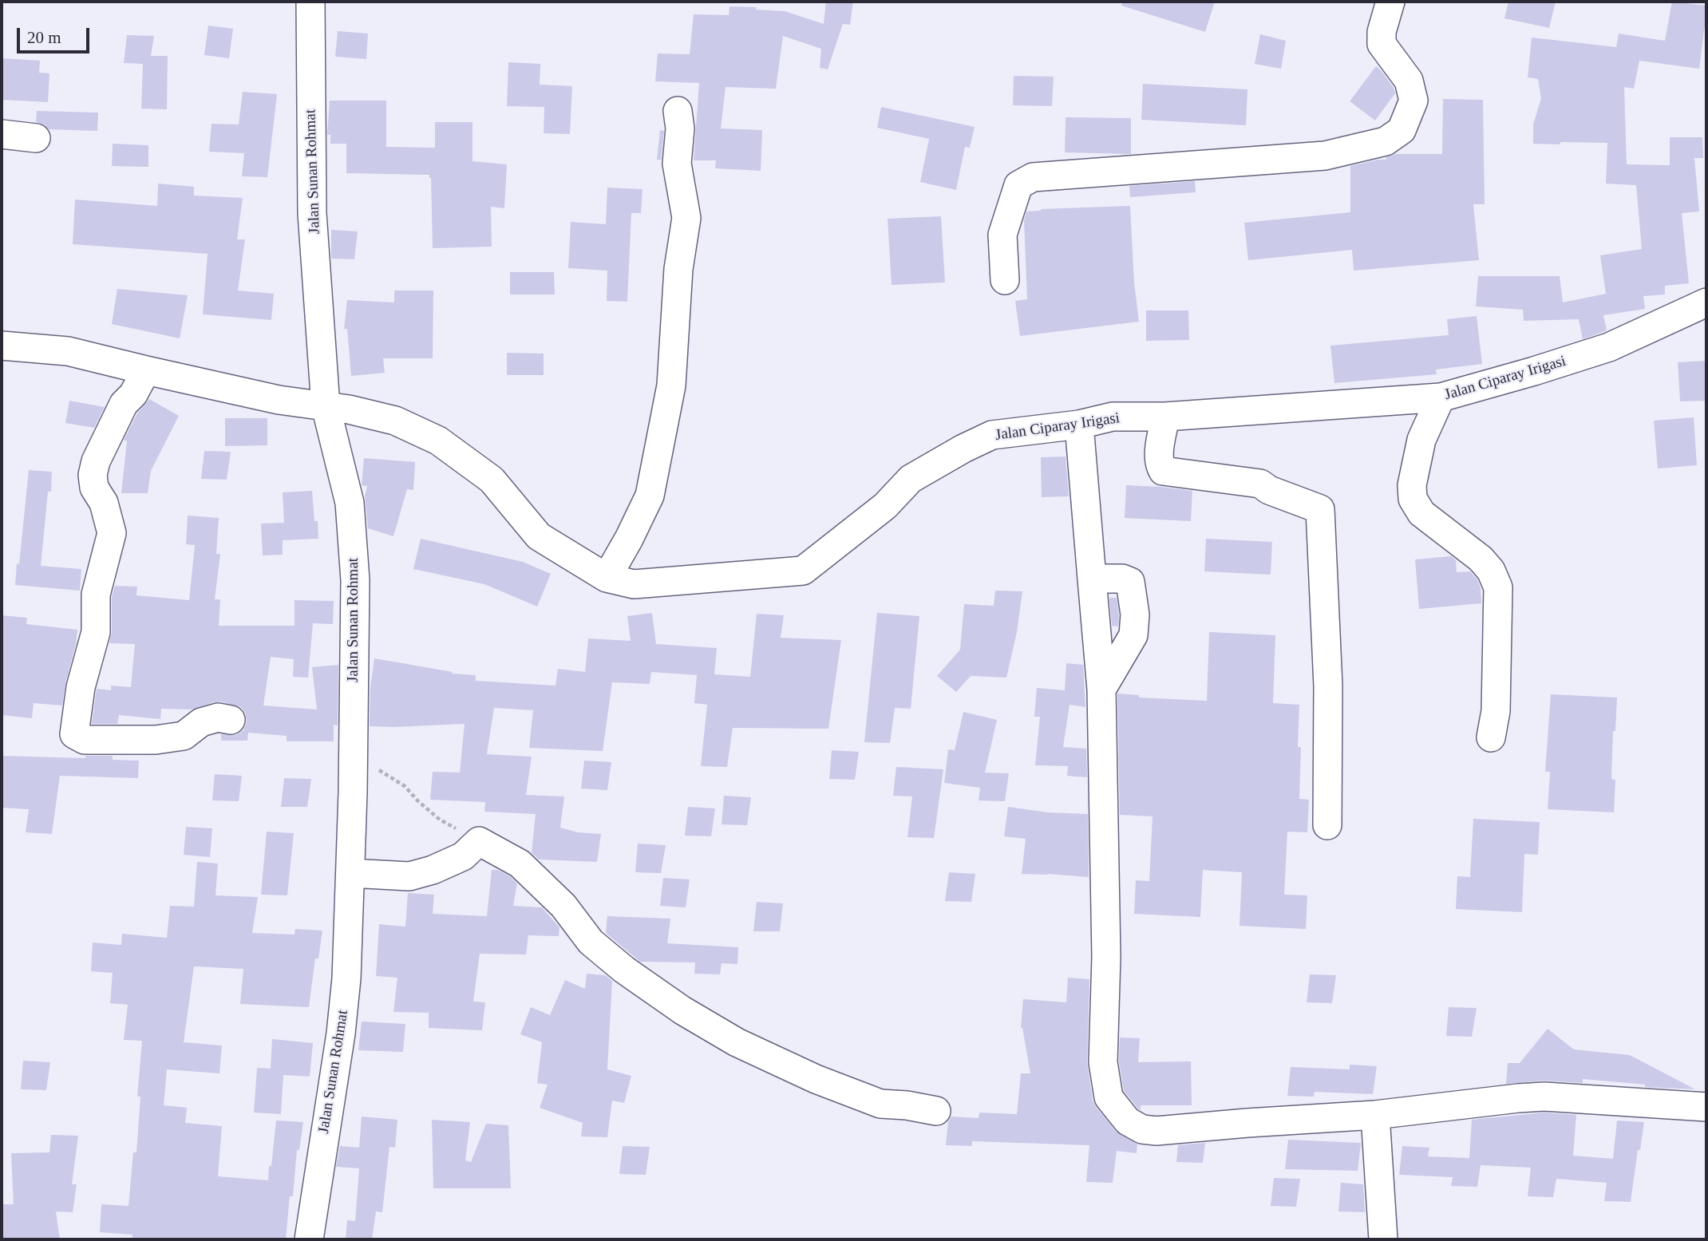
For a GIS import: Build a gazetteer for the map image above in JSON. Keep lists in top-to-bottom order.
{
  "streets": {
    "street": ["Jalan Sunan Rohmat", "Jalan Ciparay Irigasi"]
  },
  "crossings": [
    ["Jalan Sunan Rohmat", "Jalan Ciparay Irigasi"]
  ],
  "scale_bar": "20 m"
}
